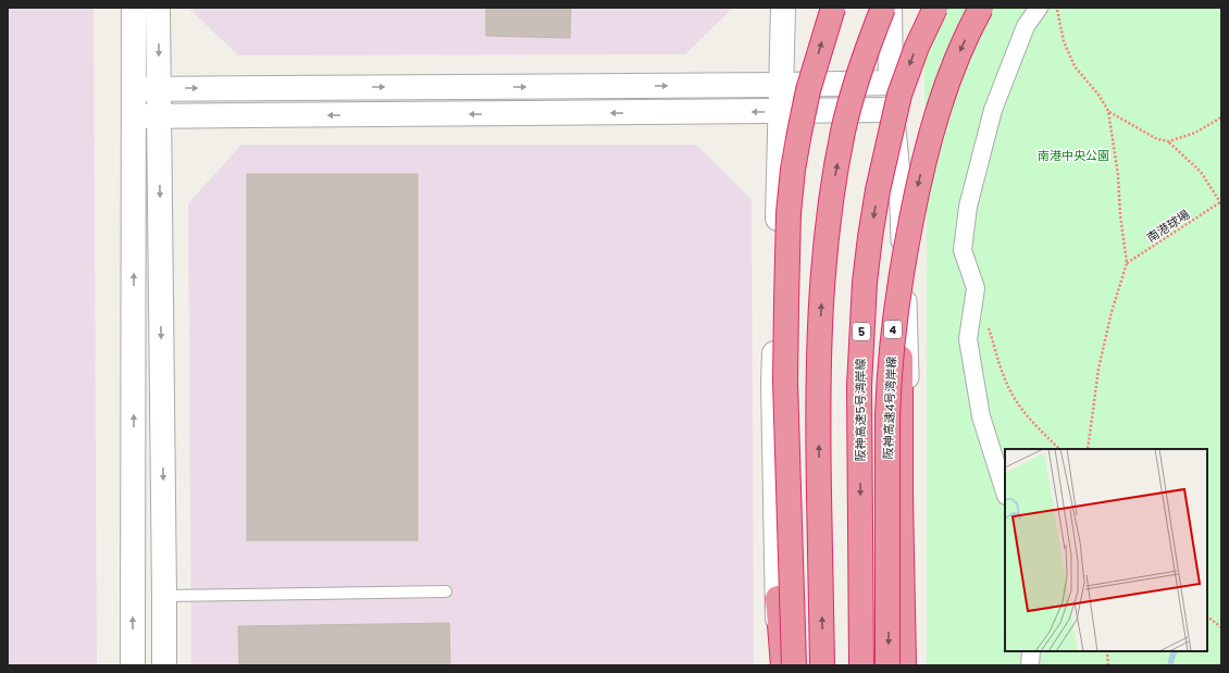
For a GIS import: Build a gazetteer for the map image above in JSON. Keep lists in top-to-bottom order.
{
  "streets": {
    "highway": [
      "4",
      "5",
      "阪神高速4号湾岸線",
      "阪神高速5号湾岸線"
    ],
    "path": ["南港球場"]
  },
  "parks": ["南港中央公園"]
}
